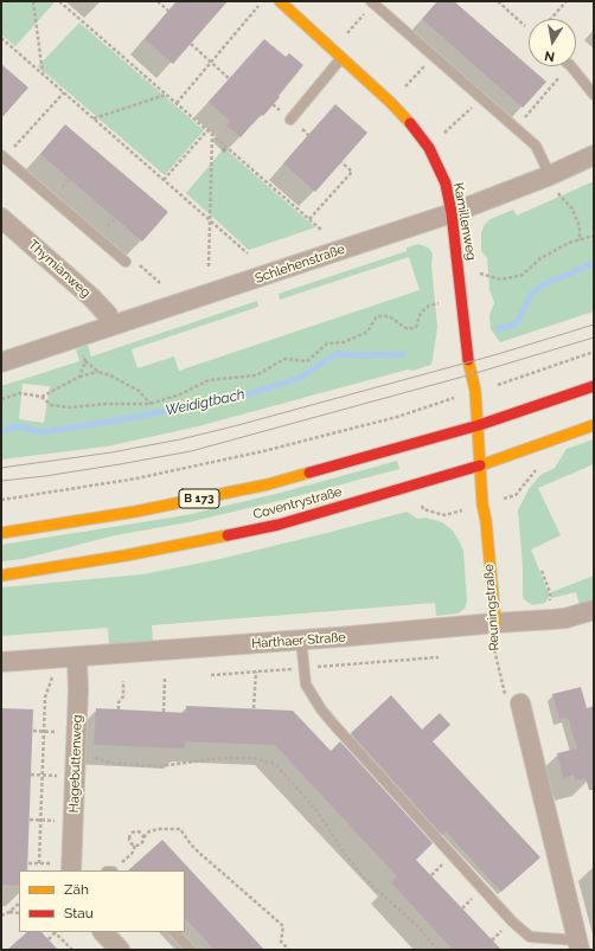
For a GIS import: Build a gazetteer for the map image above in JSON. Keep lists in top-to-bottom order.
{
  "streets": {
    "main road": [
      "Kamillenweg",
      "B 173",
      "Coventrystraße",
      "Reuningstraße"
    ],
    "street": [
      "Schlehenstraße",
      "Thymianweg",
      "Harthaer Straße",
      "Hagebuttenweg"
    ]
  },
  "crossings": [
    ["Kamillenweg", "Schlehenstraße"],
    ["Kamillenweg", "Coventrystraße"],
    ["Kamillenweg", "Reuningstraße"],
    ["Schlehenstraße", "Thymianweg"],
    ["Coventrystraße", "Reuningstraße"],
    ["Reuningstraße", "Harthaer Straße"],
    ["Harthaer Straße", "Hagebuttenweg"]
  ],
  "water": ["Weidigtbach"],
  "legend": ["Zäh", "Stau"],
  "north": "bottom"
}
